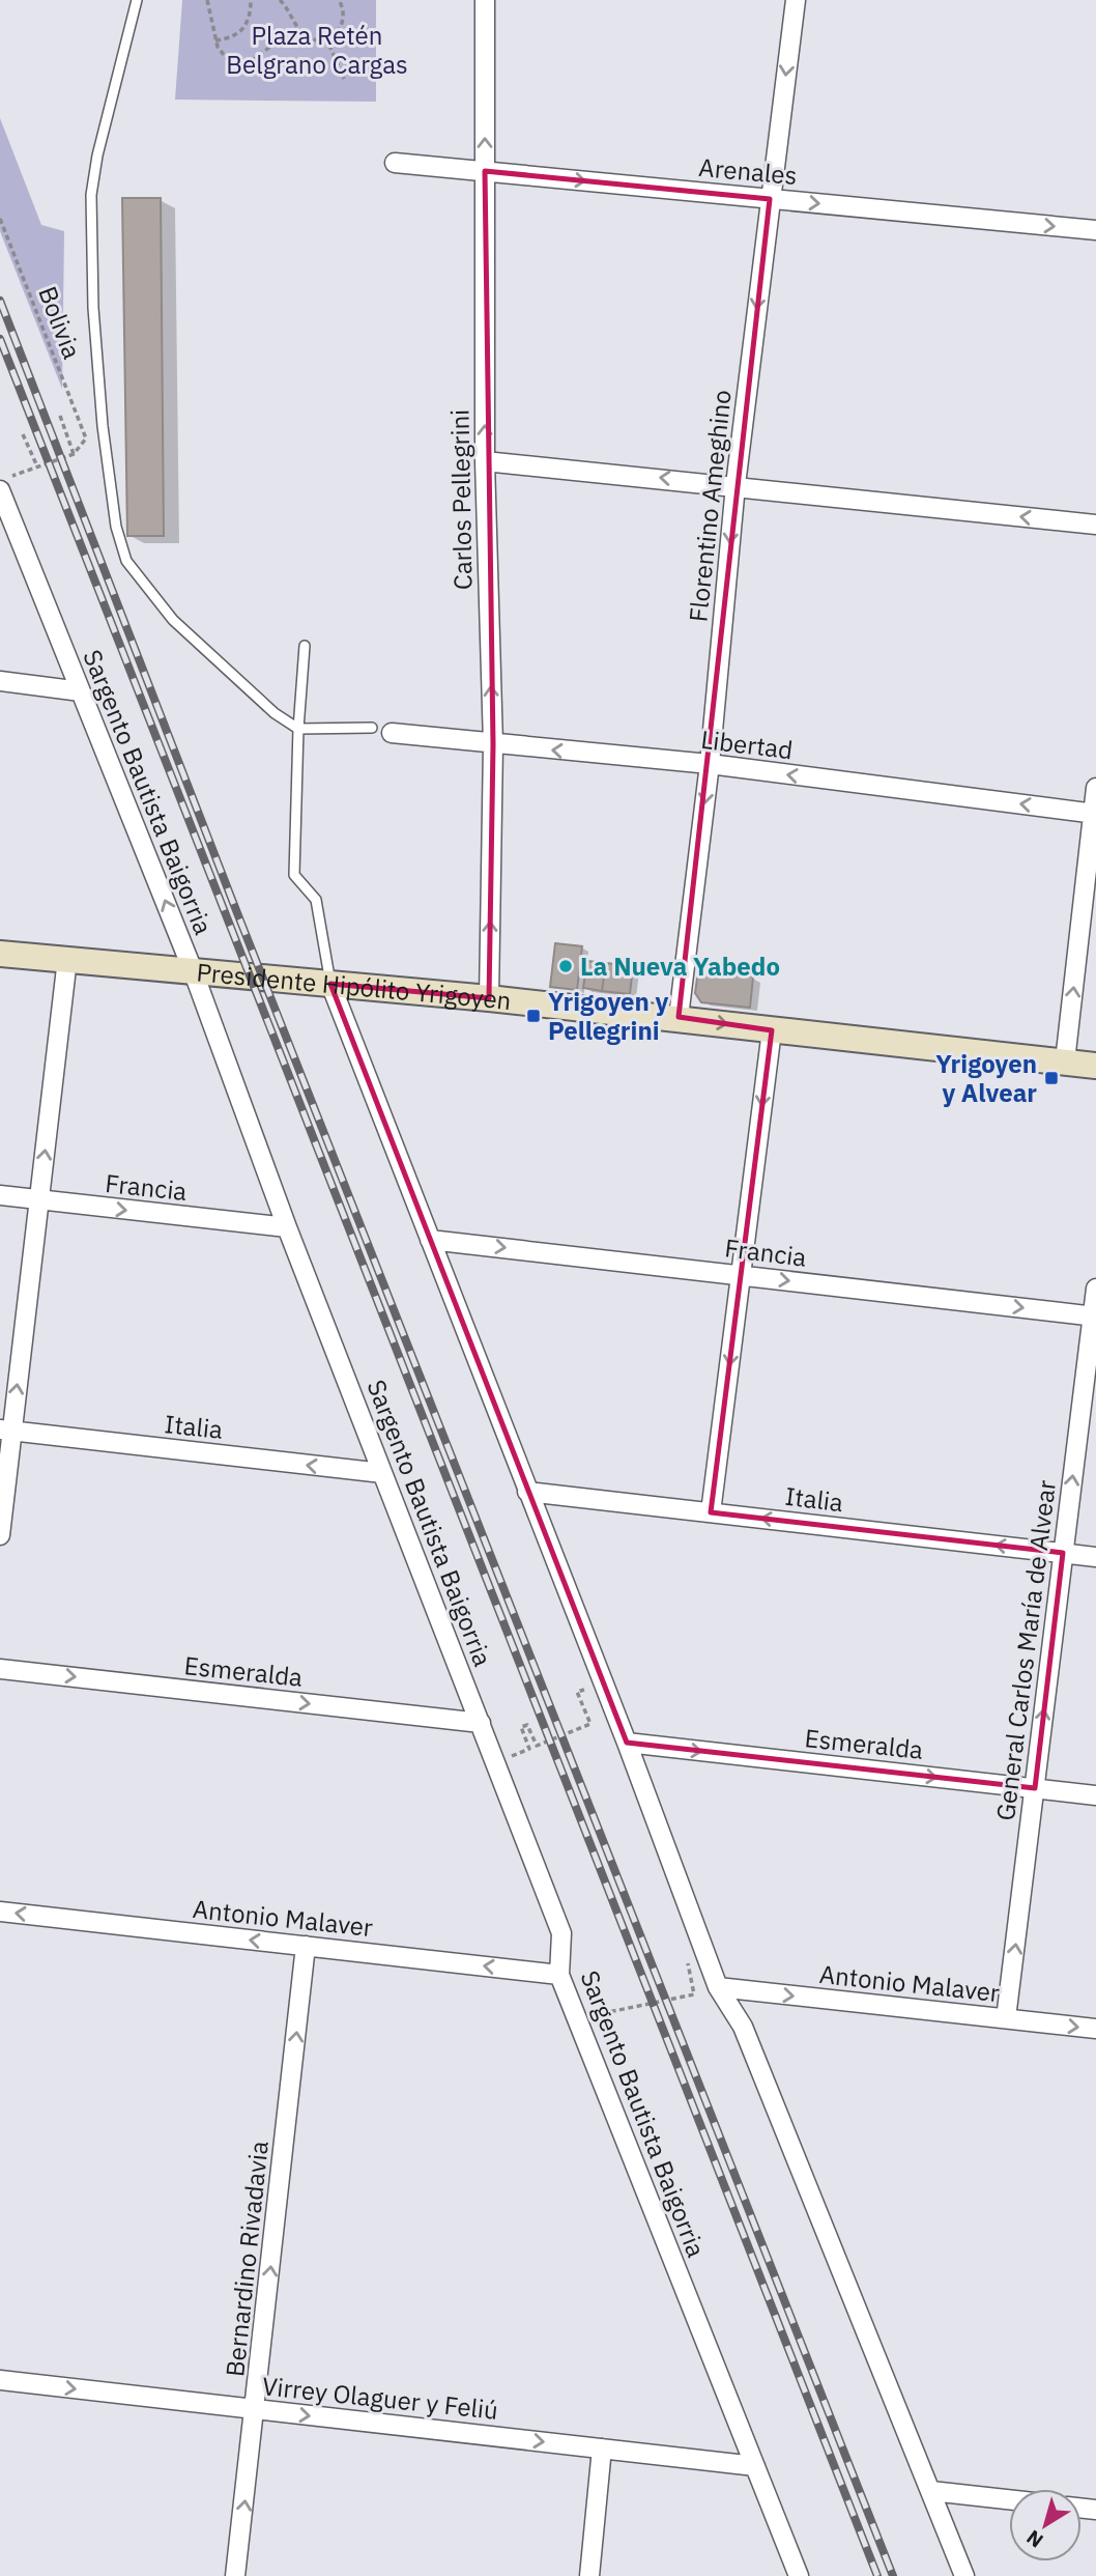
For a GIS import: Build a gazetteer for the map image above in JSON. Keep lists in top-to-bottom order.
{
  "streets": {
    "street": [
      "Arenales",
      "Carlos Pellegrini",
      "Florentino Ameghino",
      "Libertad",
      "Sargento Bautista Baigorria",
      "Presidente Hipólito Yrigoyen",
      "Francia",
      "Italia",
      "General Carlos María de Alvear",
      "Esmeralda",
      "Antonio Malaver",
      "Bernardino Rivadavia",
      "Virrey Olaguer y Feliú"
    ],
    "path": ["Bolivia"]
  },
  "crossings": [
    ["Arenales", "Carlos Pellegrini"],
    ["Arenales", "Florentino Ameghino"],
    ["Carlos Pellegrini", "Libertad"],
    ["Carlos Pellegrini", "Presidente Hipólito Yrigoyen"],
    ["Florentino Ameghino", "Libertad"],
    ["Florentino Ameghino", "Presidente Hipólito Yrigoyen"],
    ["Sargento Bautista Baigorria", "Presidente Hipólito Yrigoyen"],
    ["Sargento Bautista Baigorria", "Francia"],
    ["Sargento Bautista Baigorria", "Italia"],
    ["Sargento Bautista Baigorria", "Esmeralda"],
    ["Sargento Bautista Baigorria", "Antonio Malaver"],
    ["Sargento Bautista Baigorria", "Virrey Olaguer y Feliú"],
    ["Francia", "General Carlos María de Alvear"],
    ["Italia", "General Carlos María de Alvear"],
    ["General Carlos María de Alvear", "Esmeralda"],
    ["General Carlos María de Alvear", "Antonio Malaver"],
    ["Antonio Malaver", "Bernardino Rivadavia"],
    ["Bernardino Rivadavia", "Virrey Olaguer y Feliú"]
  ],
  "one_way": [
    "Arenales",
    "Carlos Pellegrini",
    "Florentino Ameghino",
    "Libertad",
    "Francia",
    "Italia",
    "General Carlos María de Alvear",
    "Esmeralda",
    "Bernardino Rivadavia",
    "Virrey Olaguer y Feliú"
  ],
  "parks": ["Plaza Retén Belgrano Cargas"],
  "places": {
    "other": ["La Nueva Yabedo"],
    "transit": ["Yrigoyen y Pellegrini", "Yrigoyen y Alvear"]
  },
  "north": "bottom left"
}
